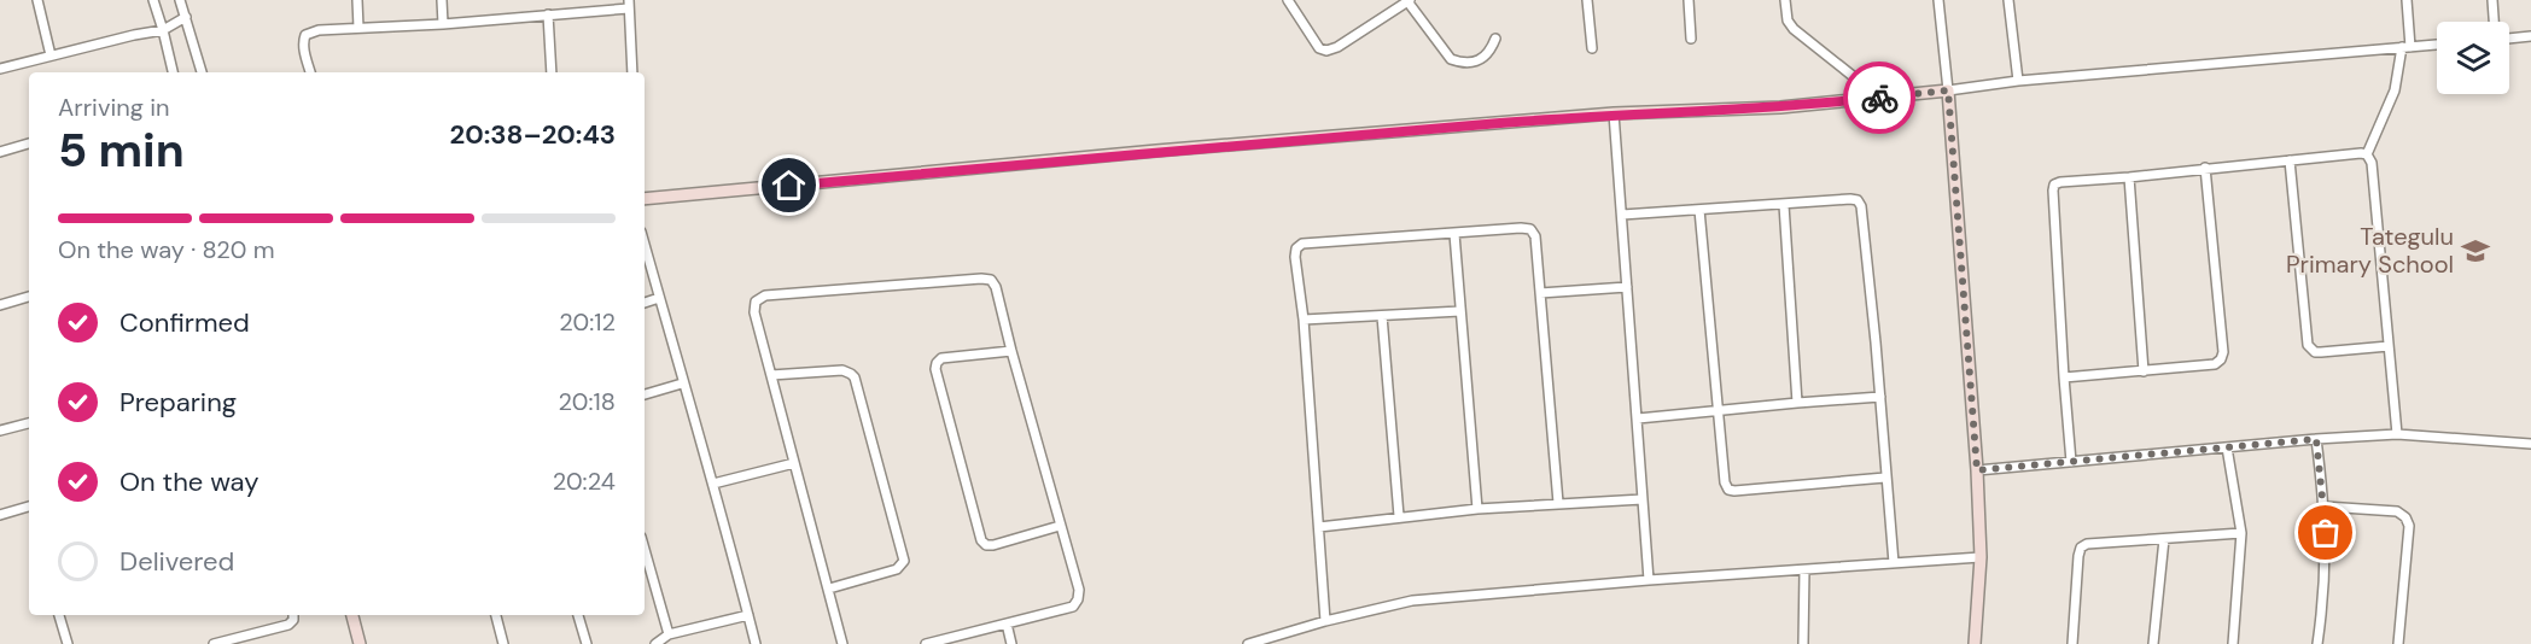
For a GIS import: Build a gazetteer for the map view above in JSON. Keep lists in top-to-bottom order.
{
  "places": {
    "school or university": ["Tategulu Primary School"]
  },
  "page": {
    "heading": ["5 min", "Arriving in", "20:38–20:43"],
    "bar": "On the way · 820 m",
    "list": [
      ["Confirmed", "20:12"],
      ["Preparing", "20:18"],
      ["On the way", "20:24"],
      "Delivered"
    ]
  }
}
